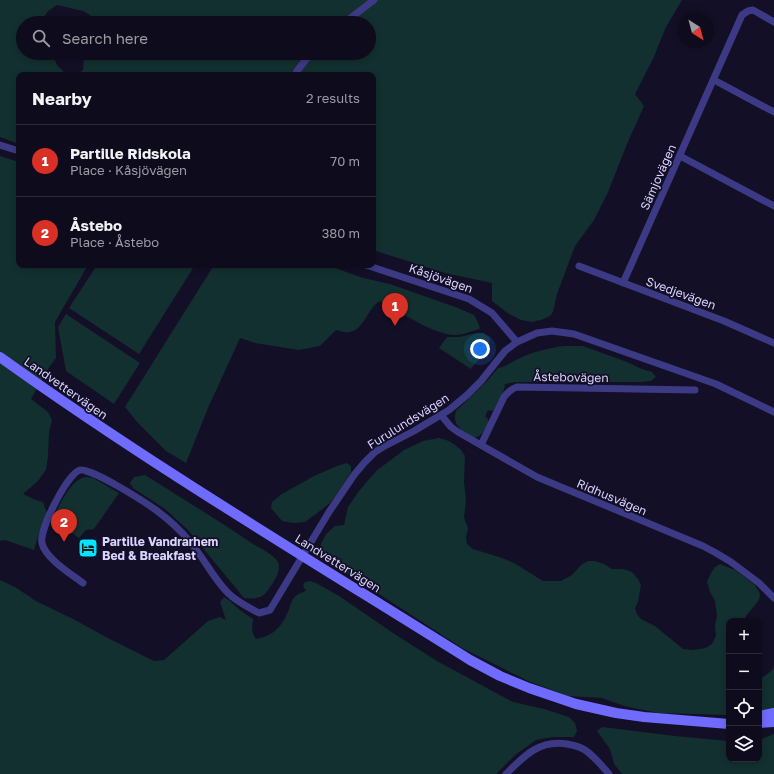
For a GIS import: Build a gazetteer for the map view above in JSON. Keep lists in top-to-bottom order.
{
  "streets": {
    "street": [
      "Sämjovägen",
      "Kåsjövägen",
      "Svedjevägen",
      "Åstebovägen",
      "Landvettervägen",
      "Furulundsvägen",
      "Ridhusvägen"
    ]
  },
  "crossings": [
    ["Sämjovägen", "Svedjevägen"],
    ["Kåsjövägen", "Furulundsvägen"],
    ["Åstebovägen", "Ridhusvägen"],
    ["Landvettervägen", "Furulundsvägen"],
    ["Furulundsvägen", "Ridhusvägen"]
  ],
  "places": {
    "hotel": ["Partille Vandrarhem Bed & Breakfast"]
  },
  "north": "bottom right",
  "page": {
    "search": "Search here",
    "heading": ["Nearby", "2 results"],
    "list": [
      {
        "mark": "1",
        "name": "Partille Ridskola",
        "note": "Place · Kåsjövägen",
        "value": "70 m"
      },
      {
        "mark": "2",
        "name": "Åstebo",
        "note": "Place · Åstebo",
        "value": "380 m"
      }
    ],
    "pins": ["1", "2"],
    "map_buttons": ["+", "−"]
  }
}
